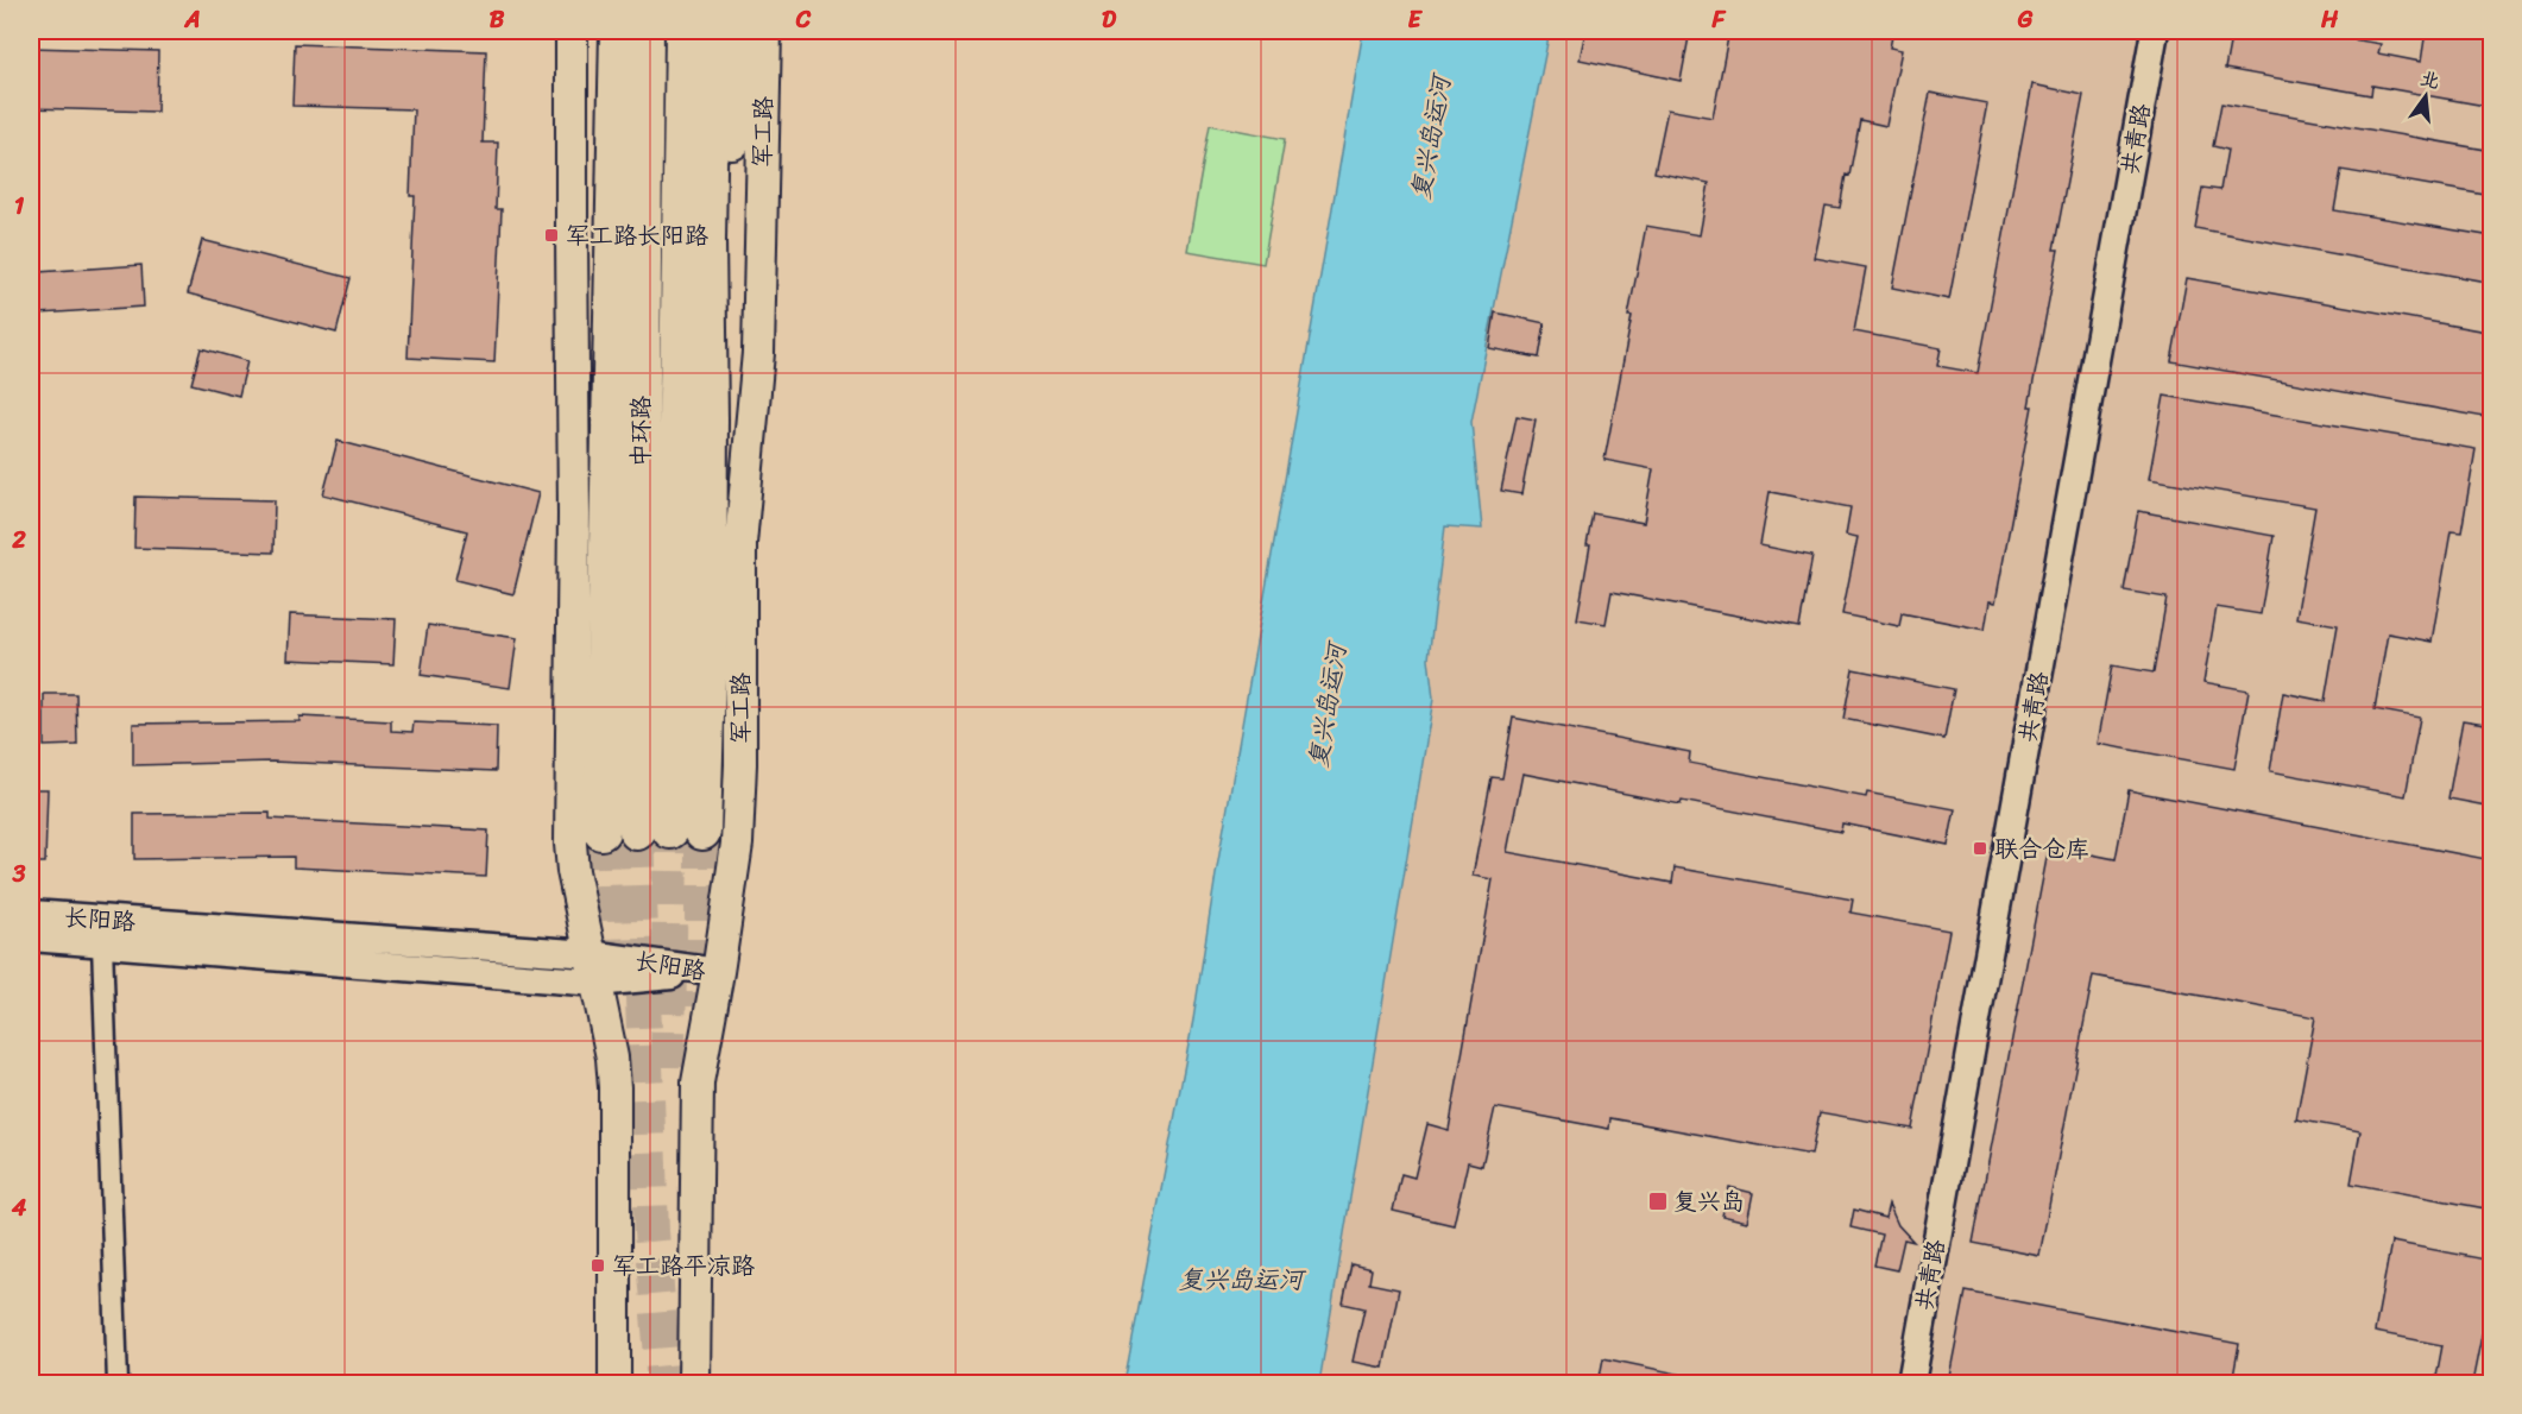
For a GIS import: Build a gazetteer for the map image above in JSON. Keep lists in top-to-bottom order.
{
  "streets": {
    "highway": ["中环路"],
    "main road": ["军工路"],
    "street": ["共青路", "长阳路"]
  },
  "crossings": [
    ["军工路", "长阳路"]
  ],
  "water": ["复兴岛运河"],
  "places": {
    "transit": [
      "军工路长阳路",
      "联合仓库",
      "复兴岛",
      "军工路平凉路"
    ]
  },
  "north": "top",
  "grid": {
    "columns": [
      "A",
      "B",
      "C",
      "D",
      "E",
      "F",
      "G",
      "H"
    ],
    "rows": [
      "1",
      "2",
      "3",
      "4"
    ]
  }
}
